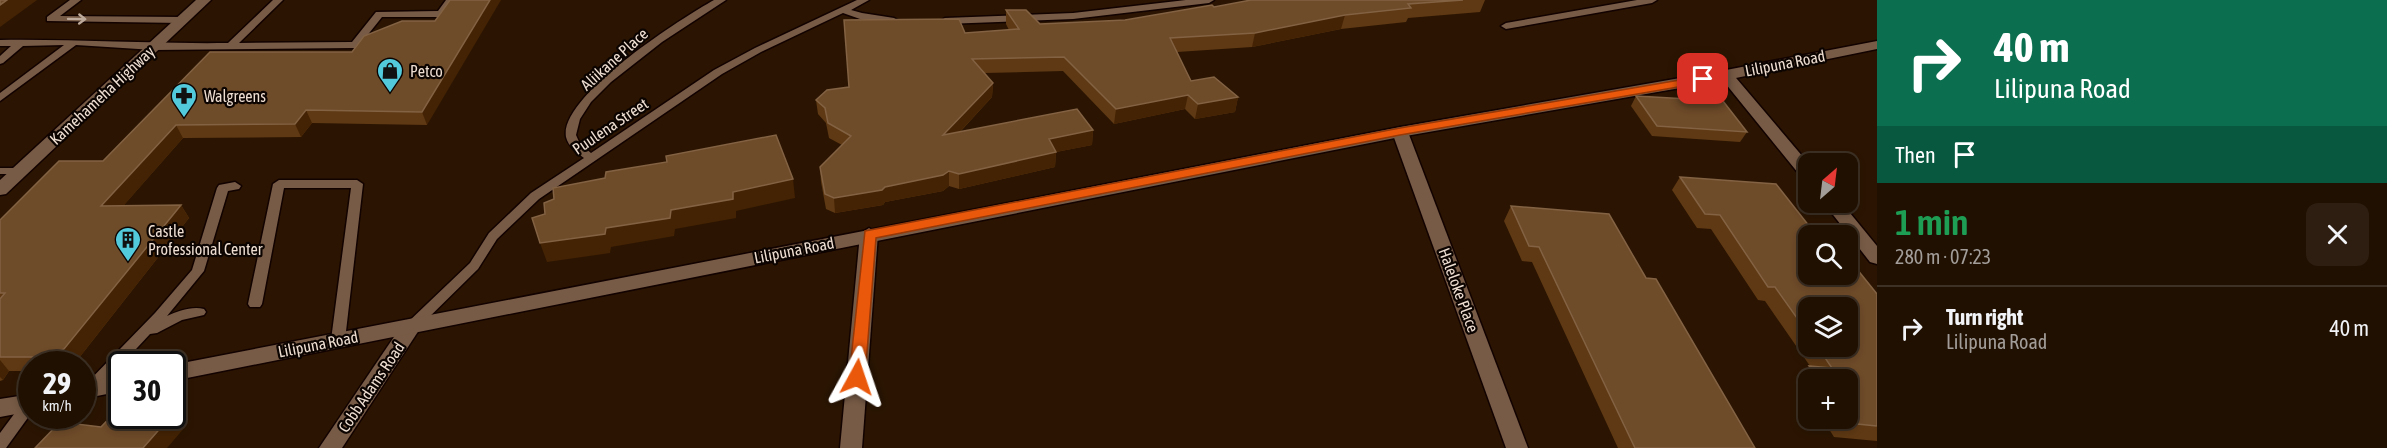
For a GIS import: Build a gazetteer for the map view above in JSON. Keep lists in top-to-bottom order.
{
  "streets": {
    "street": [
      "Lilipuna Road",
      "Kamehameha Highway",
      "Haleloke Place",
      "Cobb Adams Road"
    ],
    "lane": ["Aliikane Place", "Puulena Street"]
  },
  "crossings": [
    ["Aliikane Place", "Puulena Street"],
    ["Lilipuna Road", "Puulena Street"],
    ["Lilipuna Road", "Haleloke Place"],
    ["Lilipuna Road", "Cobb Adams Road"],
    ["Puulena Street", "Cobb Adams Road"]
  ],
  "places": {
    "shop": ["Petco"],
    "pharmacy": ["Walgreens"],
    "building": ["Castle Professional Center"]
  },
  "north": "top right",
  "page": {
    "turn": ["40 m", "Lilipuna Road"],
    "then": "Then",
    "map_buttons": "+",
    "heading": ["1 min", "280 m · 07:23"],
    "list": [
      {
        "name": "Turn right",
        "note": "Lilipuna Road",
        "value": "40 m"
      }
    ],
    "speed": "29 km/h",
    "limit": "30"
  }
}
